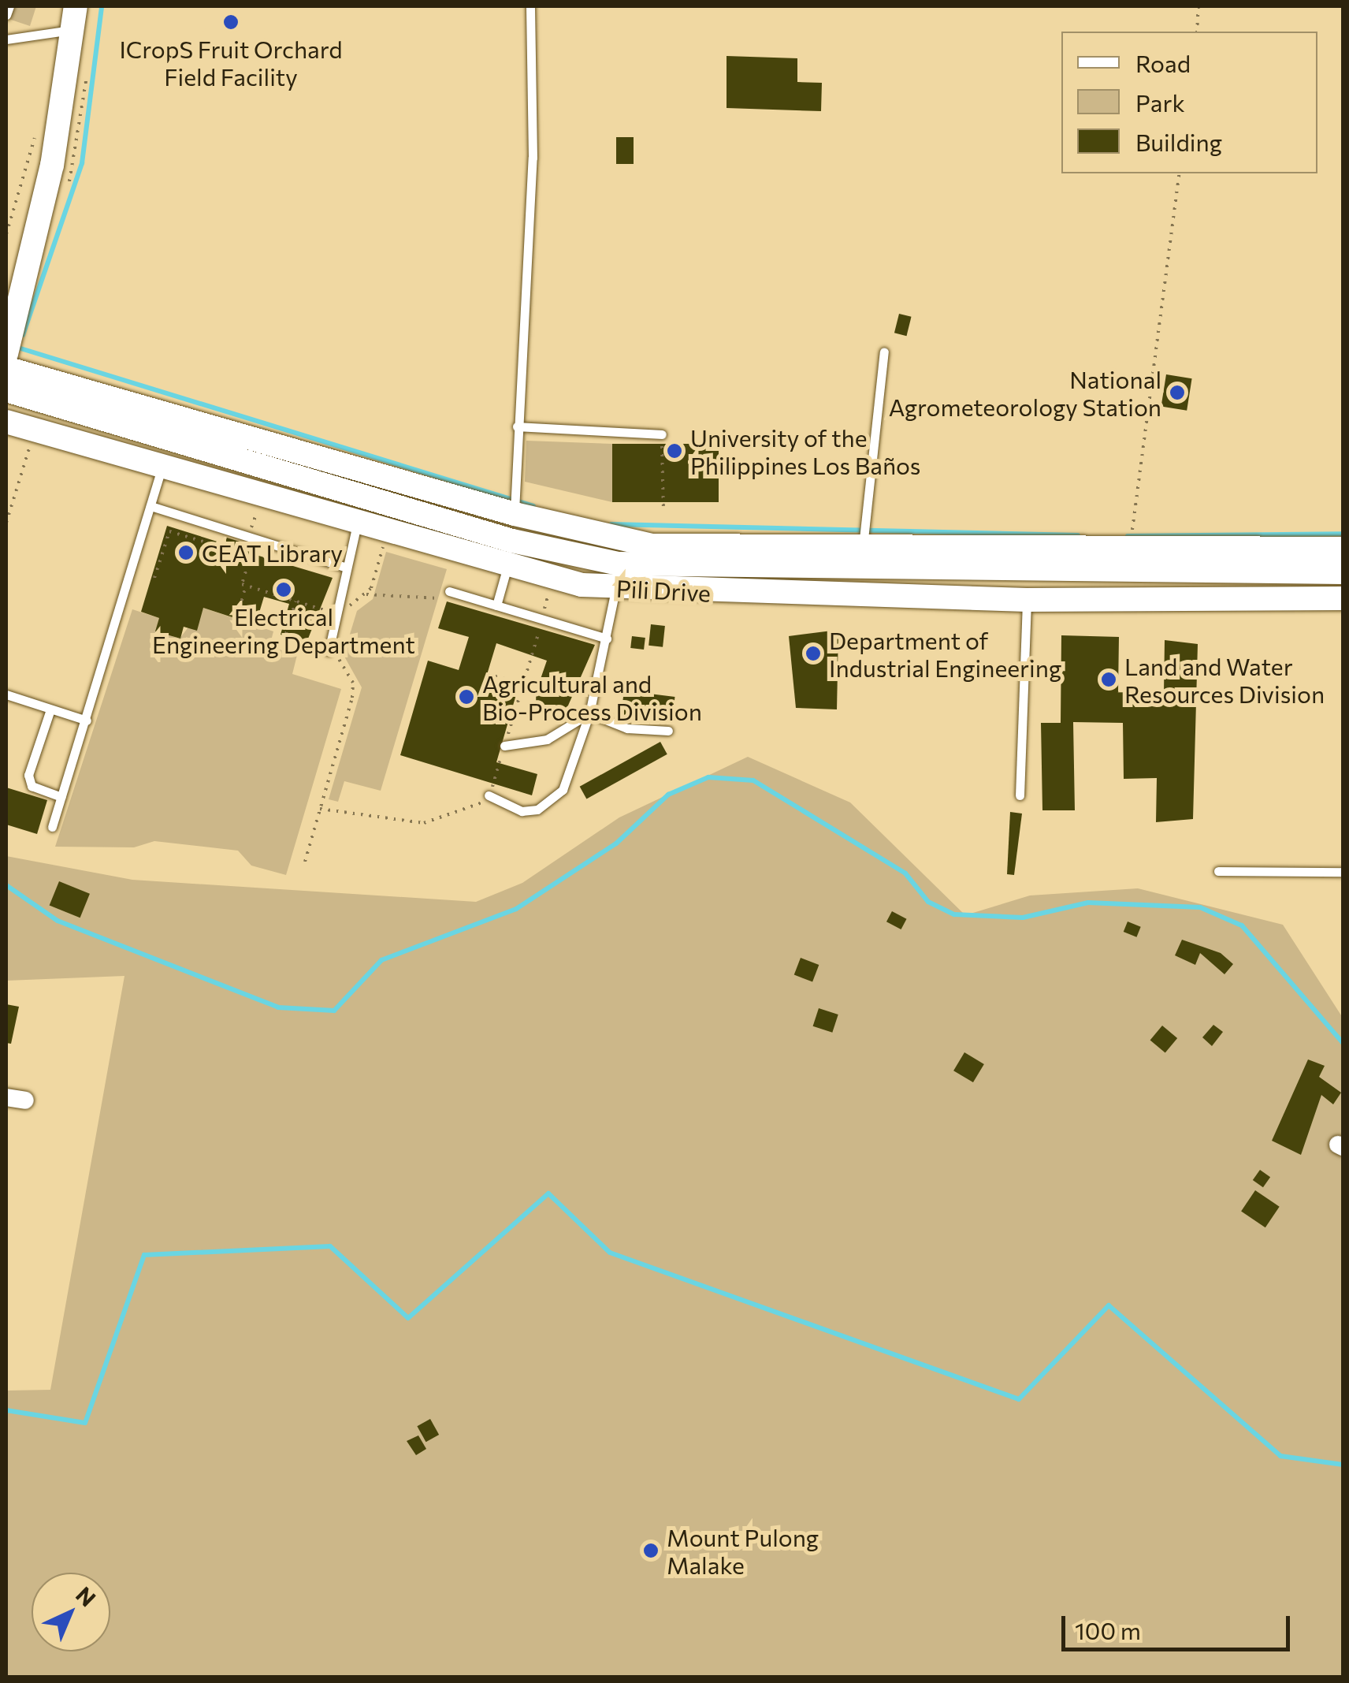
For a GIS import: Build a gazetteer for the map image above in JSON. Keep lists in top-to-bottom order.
{
  "streets": {
    "street": ["Pili Drive"]
  },
  "places": [
    "ICropS Fruit Orchard Field Facility",
    "National Agrometeorology Station",
    "University of the Philippines Los Baños",
    "CEAT Library",
    "Electrical Engineering Department",
    "Department of Industrial Engineering",
    "Land and Water Resources Division",
    "Agricultural and Bio-Process Division",
    "Mount Pulong Malake"
  ],
  "legend": ["Road", "Park", "Building"],
  "scale_bar": "100 m",
  "north": "top right"
}
